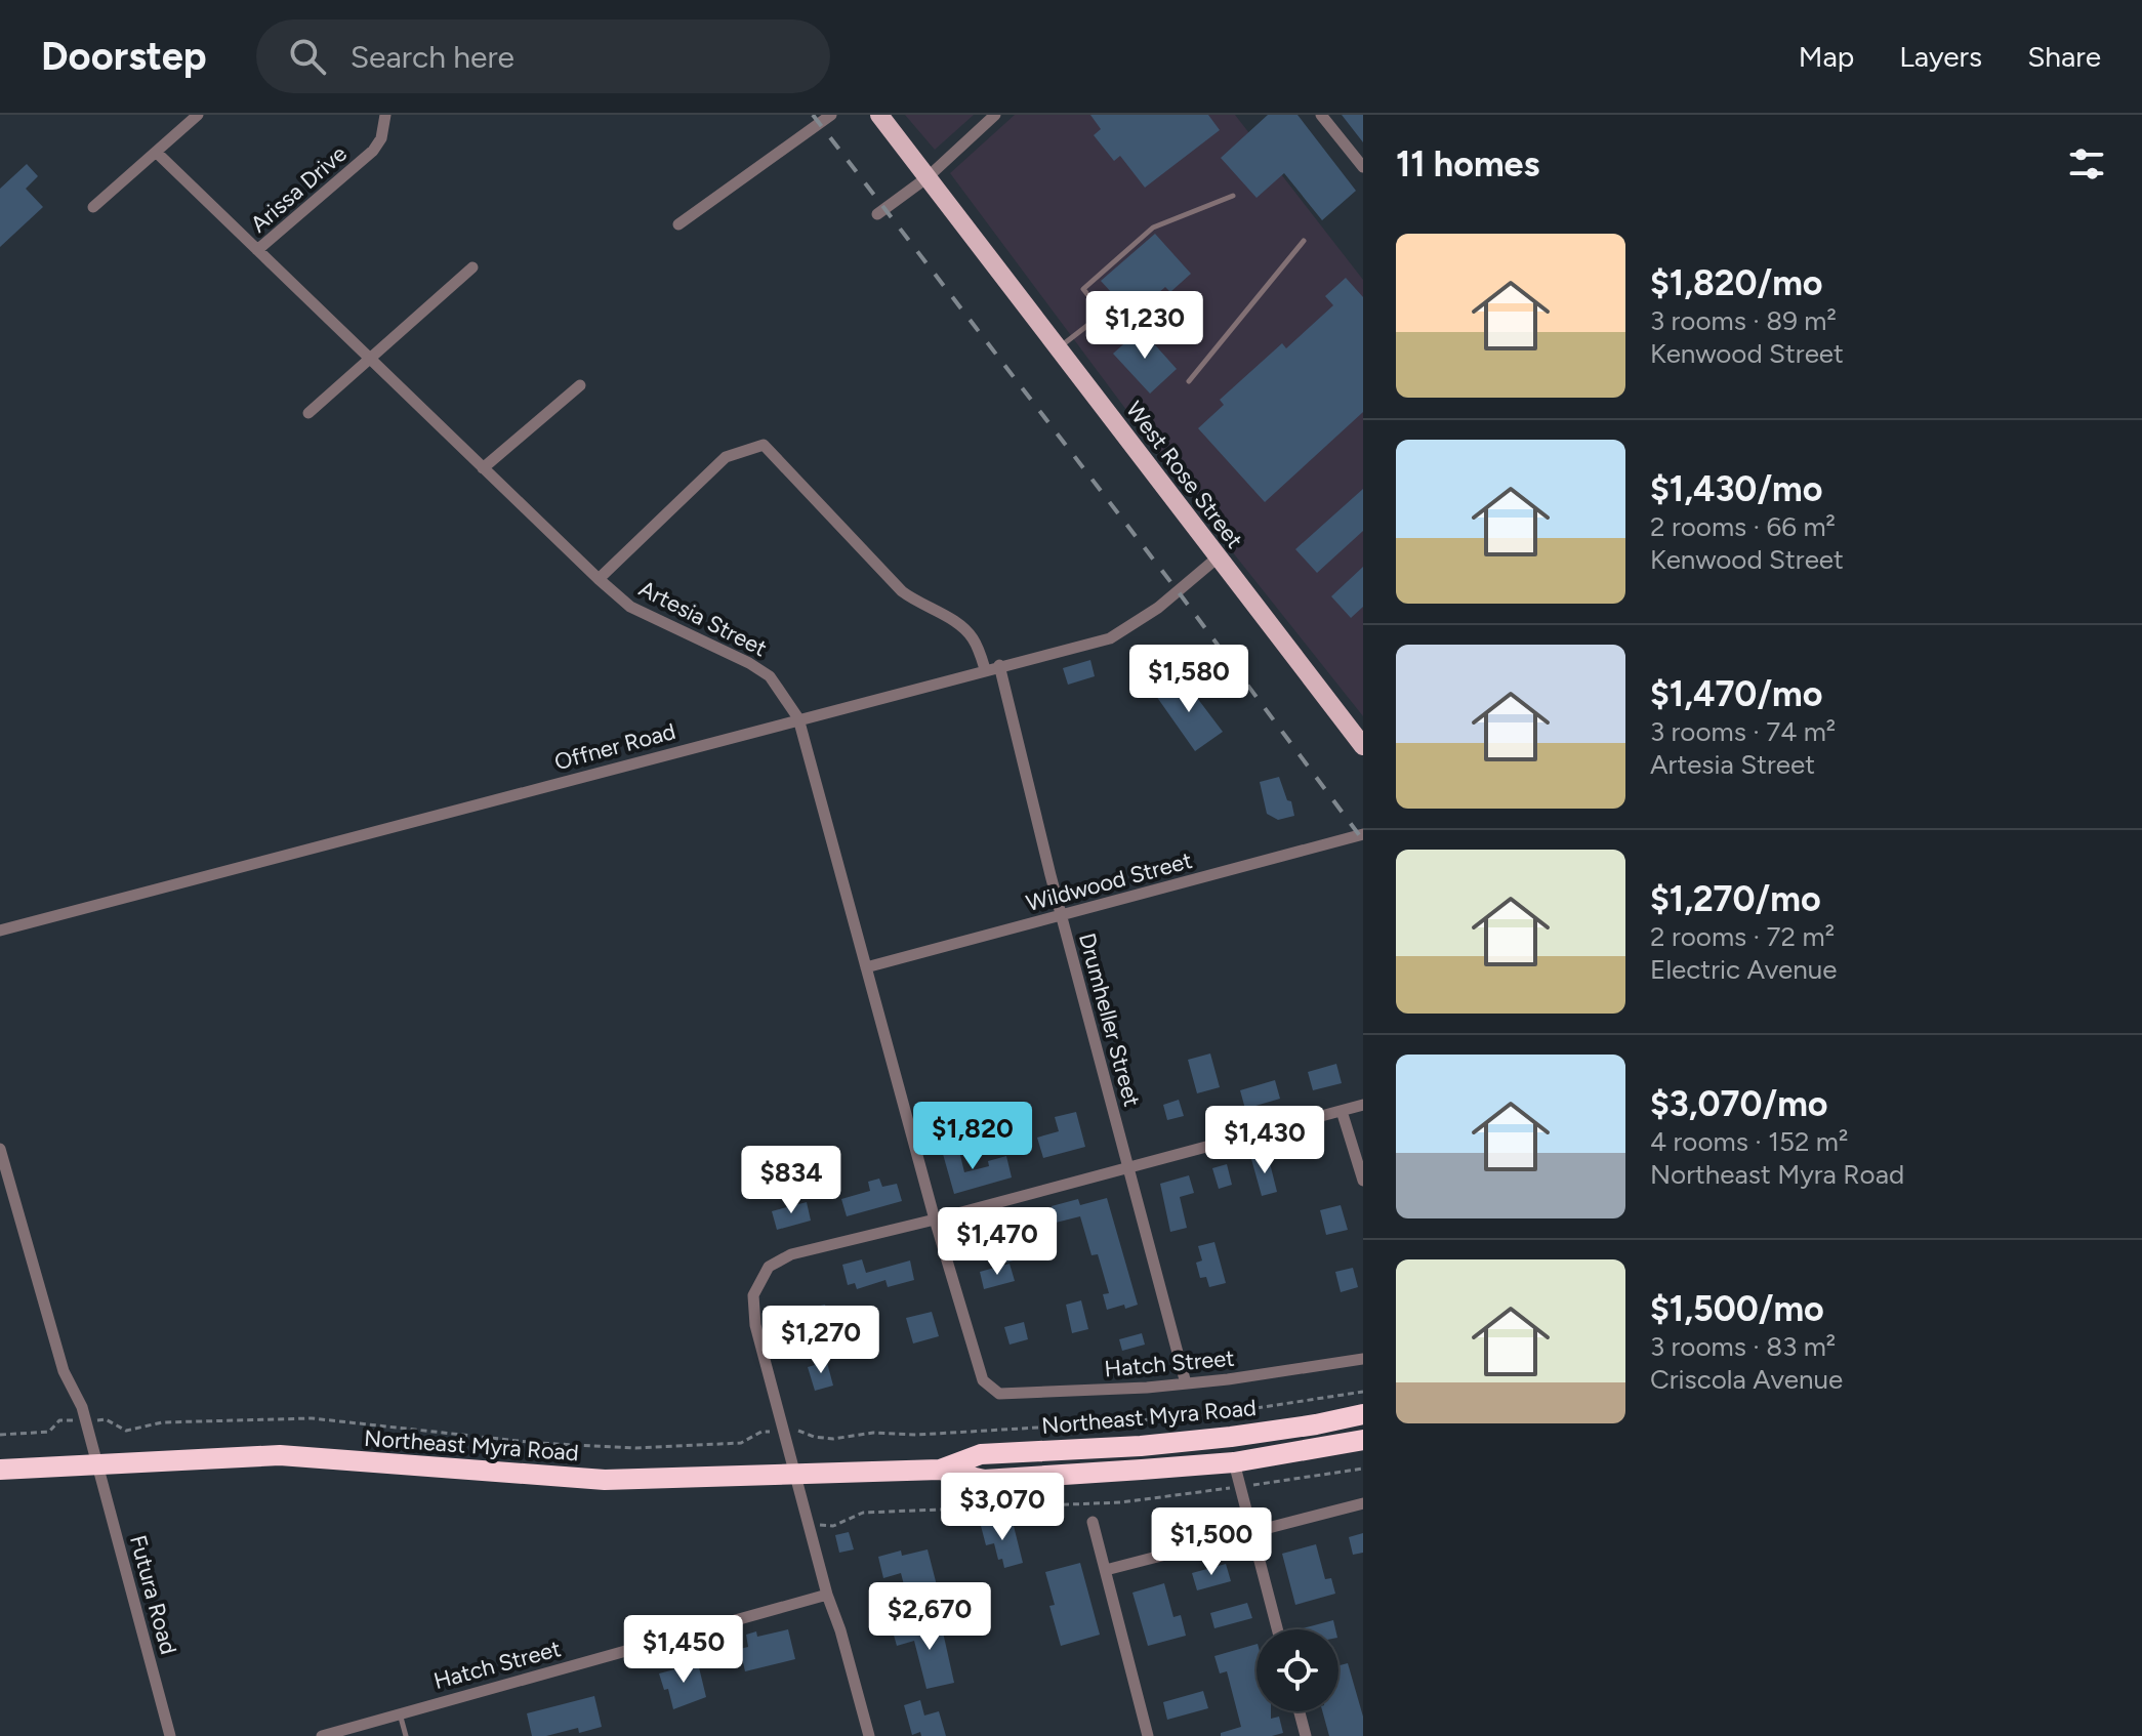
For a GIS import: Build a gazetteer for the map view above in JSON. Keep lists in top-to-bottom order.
{
  "streets": {
    "highway": ["Northeast Myra Road"],
    "main road": ["West Rose Street"],
    "street": [
      "Arissa Drive",
      "Artesia Street",
      "Offner Road",
      "Wildwood Street",
      "Drumheller Street",
      "Hatch Street",
      "Futura Road"
    ]
  },
  "crossings": [
    ["Arissa Drive", "Artesia Street"],
    ["West Rose Street", "Offner Road"],
    ["Artesia Street", "Offner Road"],
    ["Artesia Street", "Wildwood Street"],
    ["Artesia Street", "Hatch Street"],
    ["Offner Road", "Drumheller Street"],
    ["Wildwood Street", "Drumheller Street"],
    ["Drumheller Street", "Hatch Street"],
    ["Northeast Myra Road", "Futura Road"]
  ],
  "page": {
    "header": "Doorstep",
    "search": "Search here",
    "nav": ["Map", "Layers", "Share"],
    "heading": "11 homes",
    "list": [
      {
        "name": "$1,820/mo",
        "note": "3 rooms · 89 m² · Kenwood Street"
      },
      {
        "name": "$1,430/mo",
        "note": "2 rooms · 66 m² · Kenwood Street"
      },
      {
        "name": "$1,470/mo",
        "note": "3 rooms · 74 m² · Artesia Street"
      },
      {
        "name": "$1,270/mo",
        "note": "2 rooms · 72 m² · Electric Avenue"
      },
      {
        "name": "$3,070/mo",
        "note": "4 rooms · 152 m² · Northeast Myra Road"
      },
      {
        "name": "$1,500/mo",
        "note": "3 rooms · 83 m² · Criscola Avenue"
      }
    ],
    "price": [
      "$1,230",
      "$1,580",
      "$1,820",
      "$1,430",
      "$834",
      "$1,470",
      "$1,270",
      "$3,070",
      "$1,500",
      "$2,670",
      "$1,450"
    ]
  }
}
